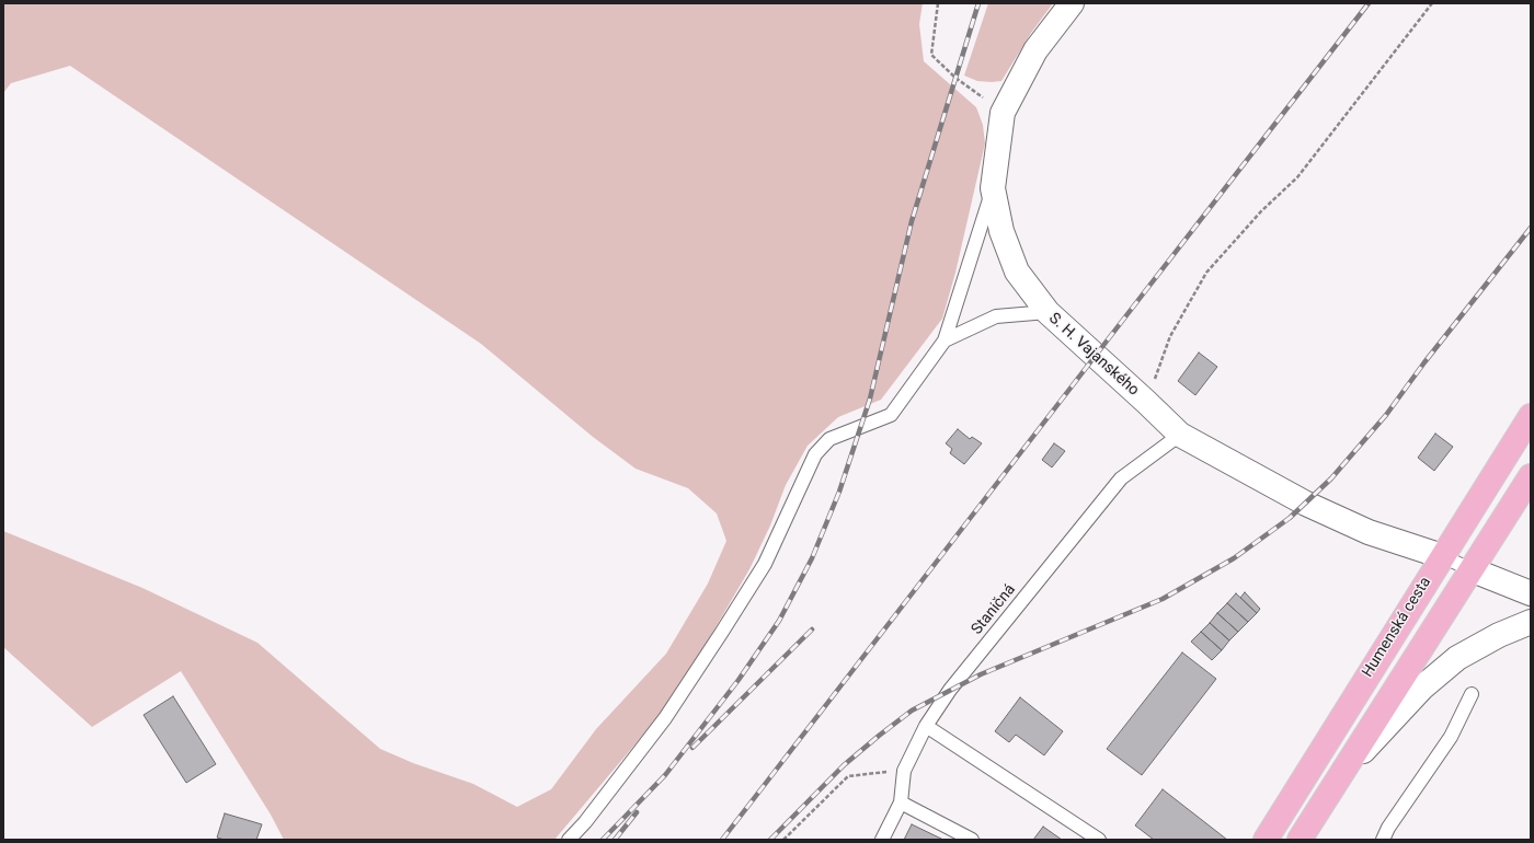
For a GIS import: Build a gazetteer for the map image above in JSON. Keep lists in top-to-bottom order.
{
  "streets": {
    "main road": ["Humenská cesta"],
    "street": ["S. H. Vajanského"],
    "lane": ["Staničná"]
  },
  "crossings": [
    ["S. H. Vajanského", "Staničná"],
    ["S. H. Vajanského", "Humenská cesta"]
  ]
}
